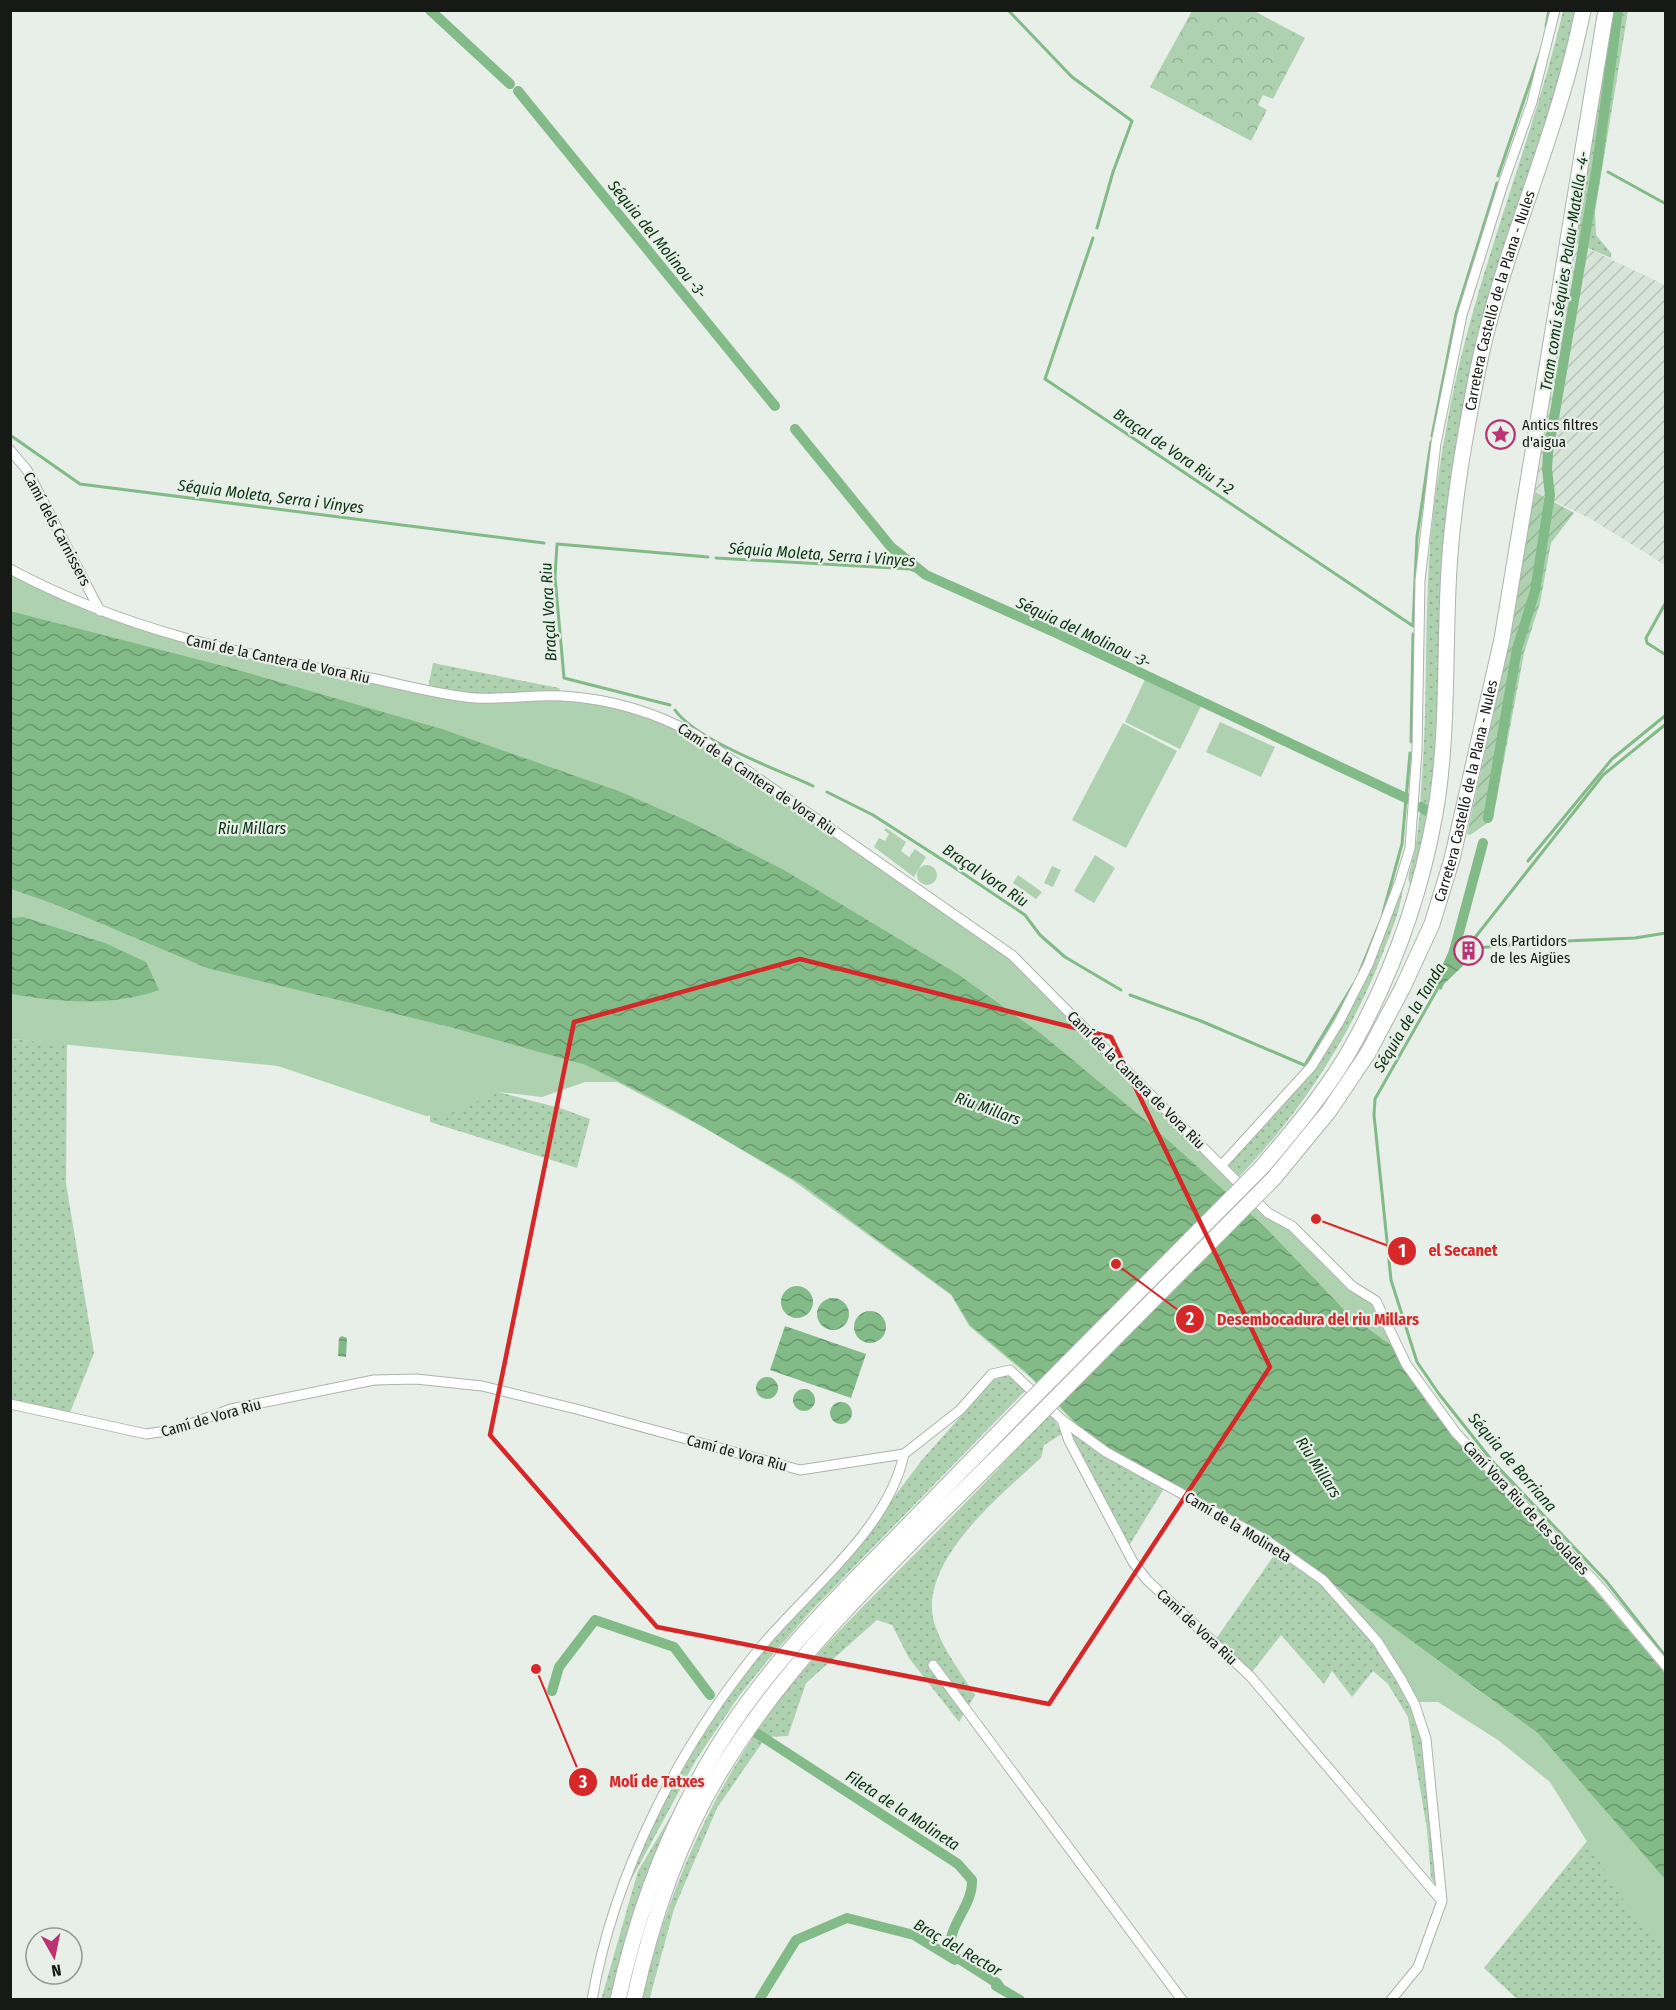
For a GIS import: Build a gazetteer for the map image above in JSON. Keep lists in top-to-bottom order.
{
  "streets": {
    "main road": ["Carretera Castelló de la Plana - Nules"],
    "street": [
      "Camí dels Carnissers",
      "Camí de la Cantera de Vora Riu",
      "Camí de Vora Riu",
      "Camí Vora Riu de les Solades",
      "Camí de la Molineta"
    ]
  },
  "crossings": [
    ["Camí dels Carnissers", "Camí de la Cantera de Vora Riu"],
    ["Camí de la Cantera de Vora Riu", "Camí Vora Riu de les Solades"],
    ["Camí de Vora Riu", "Camí de la Molineta"]
  ],
  "water": [
    "Séquia del Molinou -3-",
    "Tram comú séquies Palau-Matella -4-",
    "Braçal de Vora Riu 1-2",
    "Séquia Moleta, Serra i Vinyes",
    "Braçal Vora Riu",
    "Riu Millars",
    "Séquia de la Tanda",
    "Séquia de Borriana",
    "Fileta de la Molineta",
    "Braç del Rector"
  ],
  "places": {
    "place": ["Antics filtres d'aigua"],
    "building": ["els Partidors de les Aigües"],
    "other": ["el Secanet", "Desembocadura del riu Millars", "Molí de Tatxes"]
  },
  "north": "bottom"
}
